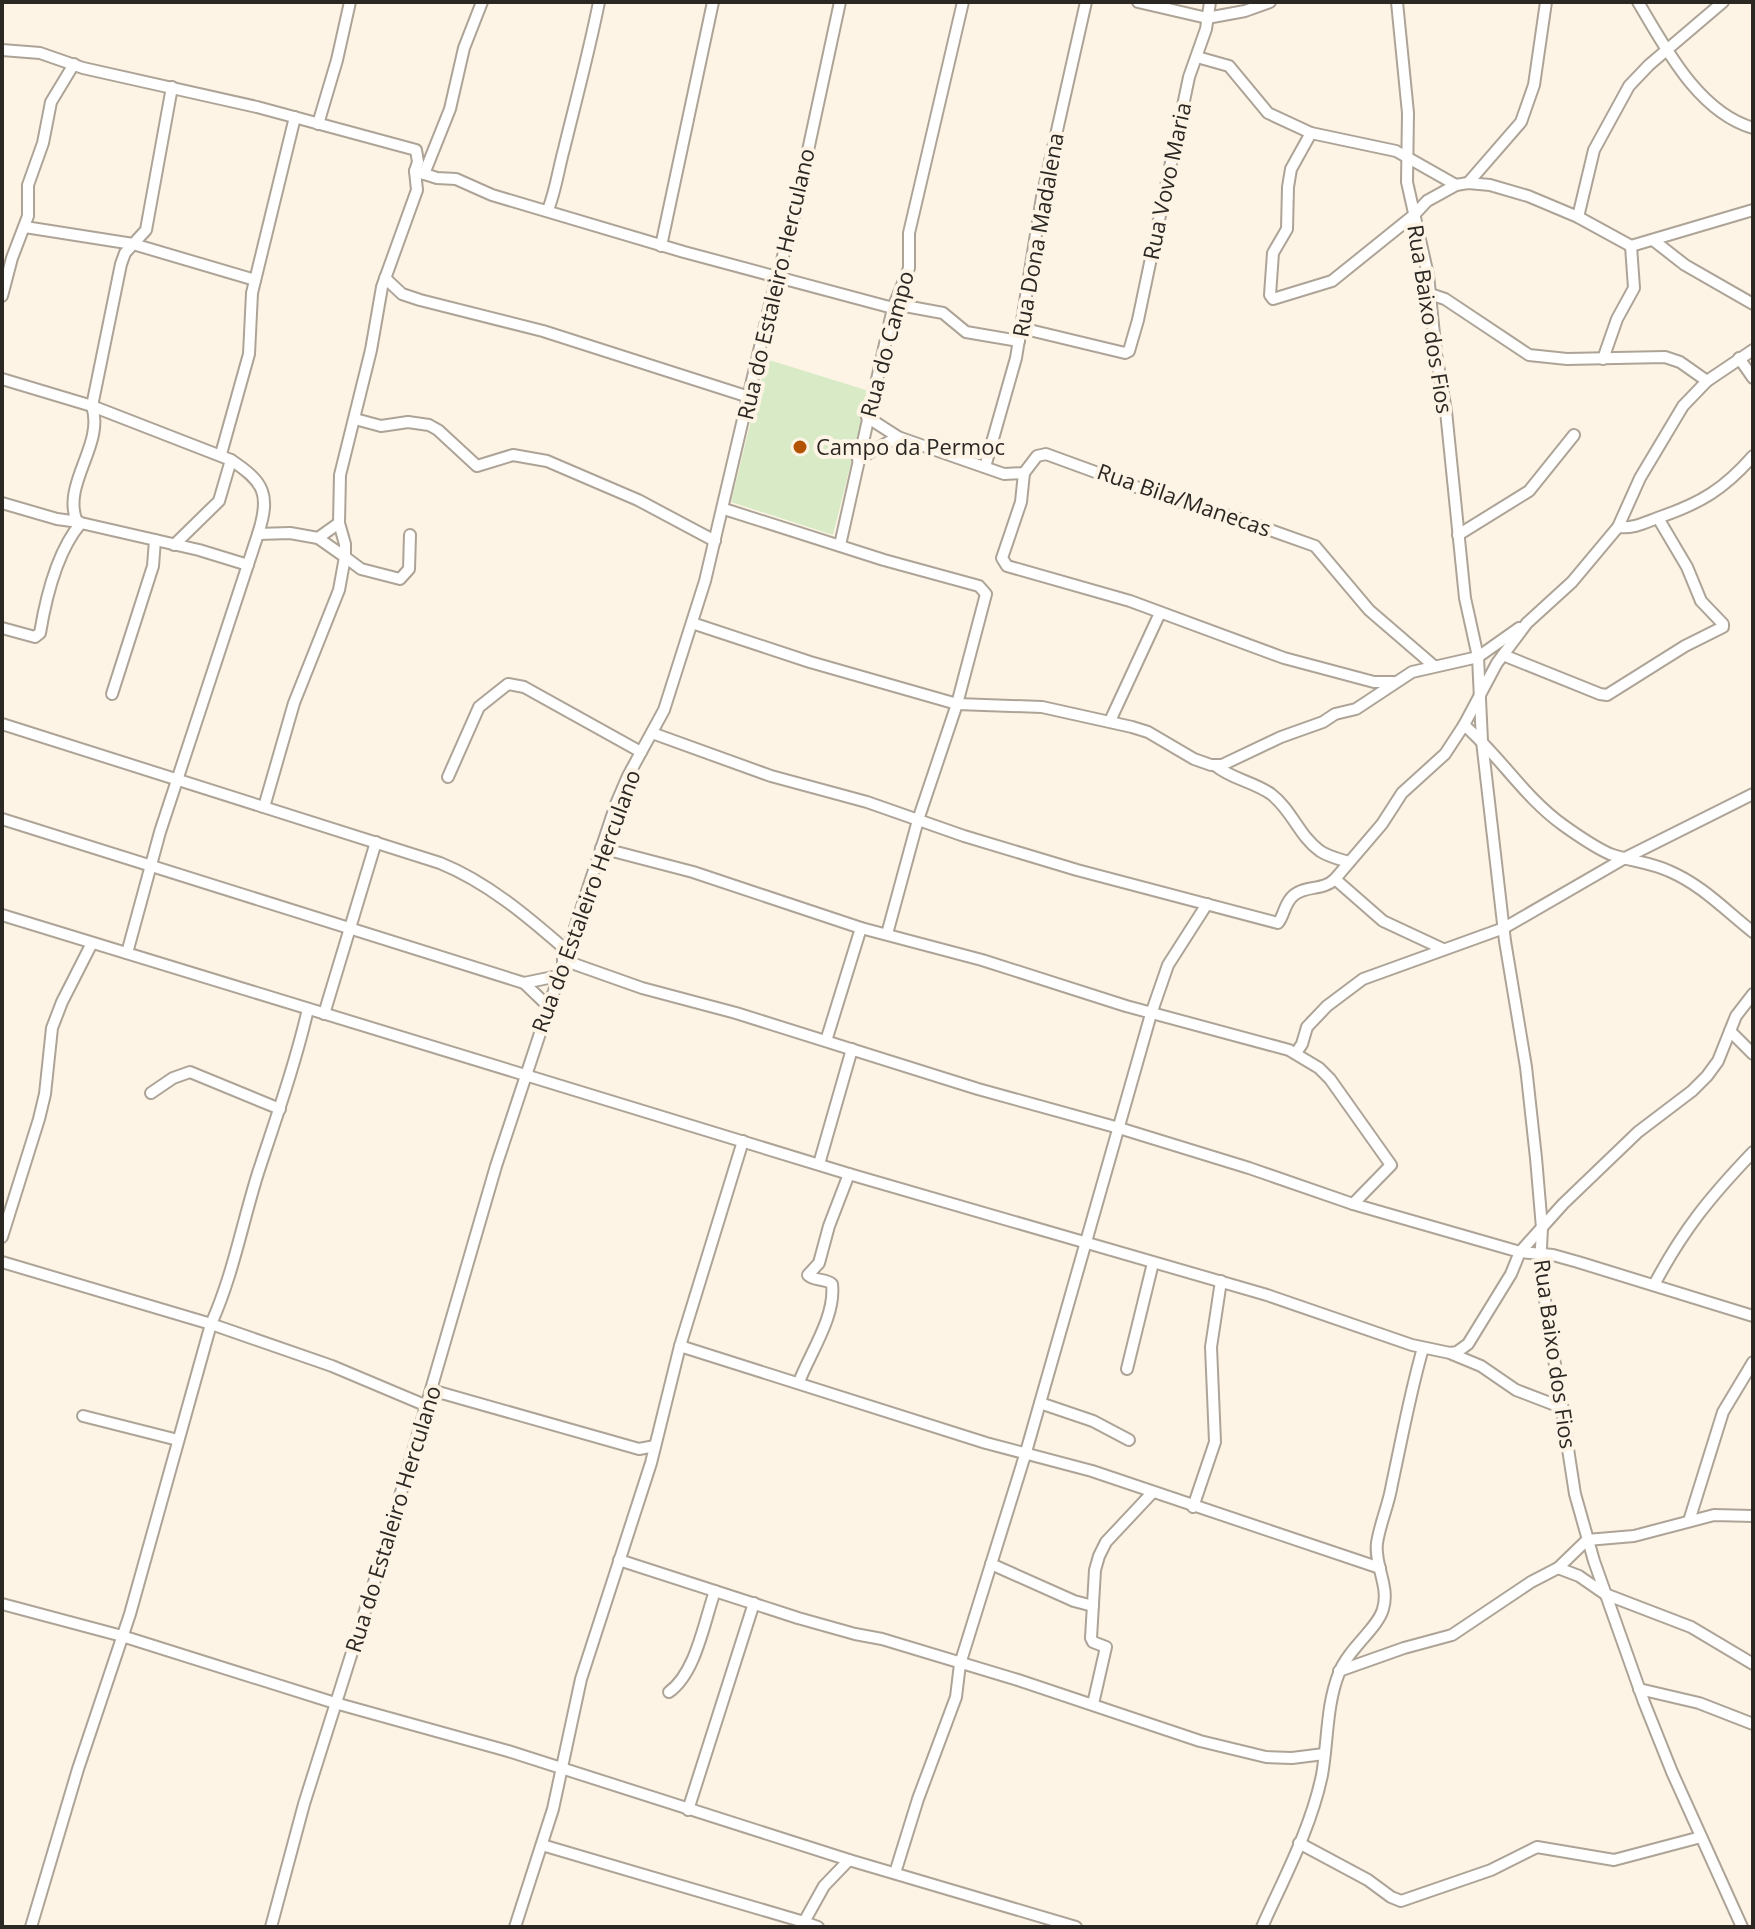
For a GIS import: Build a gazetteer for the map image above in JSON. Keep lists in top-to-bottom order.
{
  "streets": {
    "street": [
      "Rua Vovo Maria",
      "Rua Dona Madalena",
      "Rua do Estaleiro Herculano",
      "Rua Baixo dos Fios",
      "Rua do Campo",
      "Rua Bila/Manecas"
    ]
  },
  "crossings": [
    ["Rua Vovo Maria", "Rua Dona Madalena"]
  ],
  "places": ["Campo da Permoc"]
}
